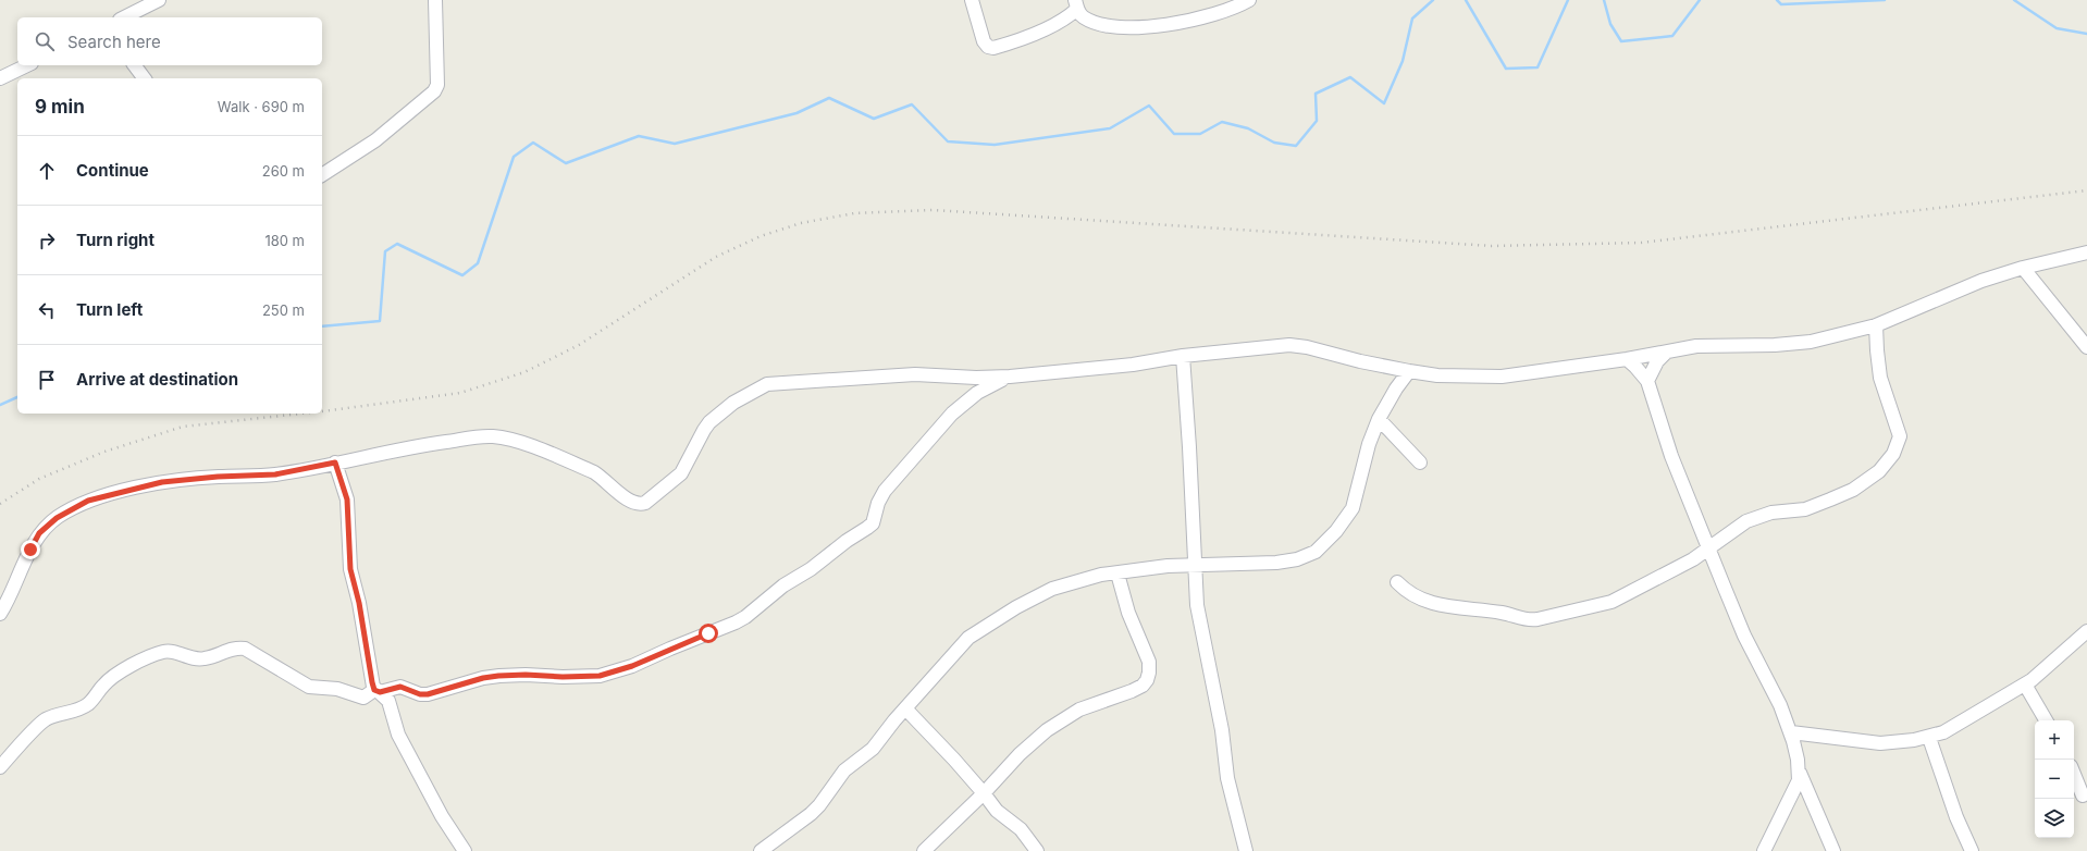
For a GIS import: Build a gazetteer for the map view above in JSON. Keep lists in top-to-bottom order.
{
  "page": {
    "search": "Search here",
    "heading": ["9 min", "Walk · 690 m"],
    "list": [
      ["Continue", "260 m"],
      ["Turn right", "180 m"],
      ["Turn left", "250 m"],
      "Arrive at destination"
    ],
    "map_buttons": ["+", "−"]
  }
}
